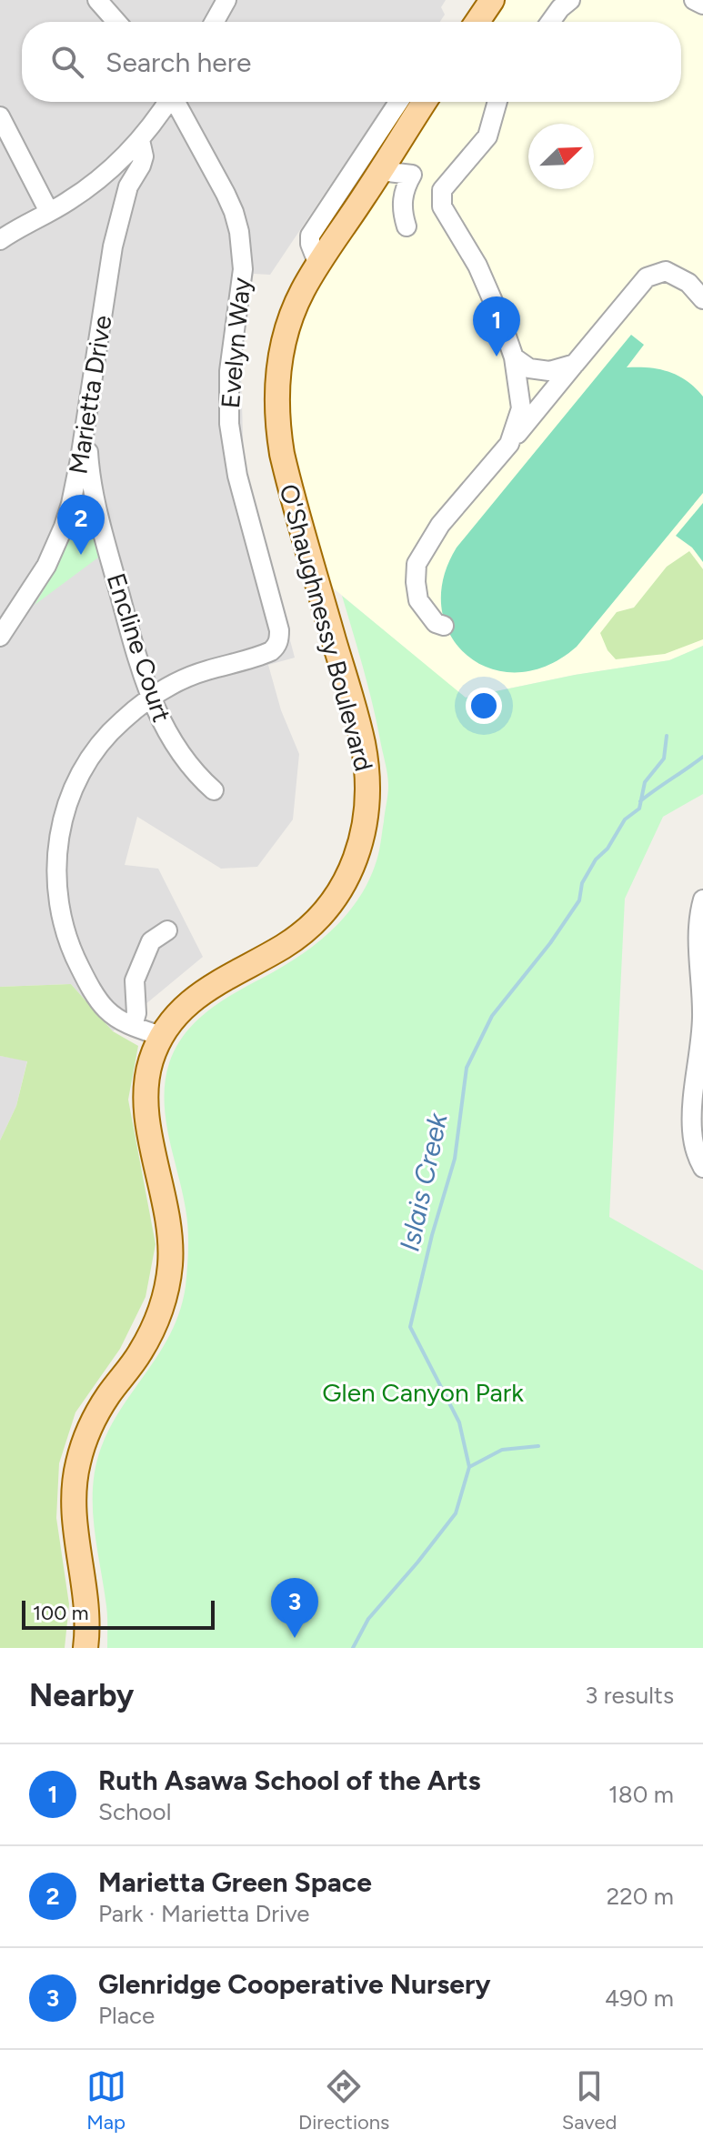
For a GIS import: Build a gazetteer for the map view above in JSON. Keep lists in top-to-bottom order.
{
  "streets": {
    "main road": ["O'Shaughnessy Boulevard"],
    "street": ["Evelyn Way", "Marietta Drive", "Encline Court"]
  },
  "crossings": [
    ["Evelyn Way", "Encline Court"],
    ["Marietta Drive", "Encline Court"]
  ],
  "water": ["Islais Creek"],
  "parks": ["Glen Canyon Park"],
  "scale_bar": "100 m",
  "north": "top right",
  "page": {
    "search": "Search here",
    "pins": ["1", "2", "3"],
    "scale": "100 m",
    "heading": ["Nearby", "3 results"],
    "list": [
      {
        "mark": "1",
        "name": "Ruth Asawa School of the Arts",
        "note": "School",
        "value": "180 m"
      },
      {
        "mark": "2",
        "name": "Marietta Green Space",
        "note": "Park · Marietta Drive",
        "value": "220 m"
      },
      {
        "mark": "3",
        "name": "Glenridge Cooperative Nursery",
        "note": "Place",
        "value": "490 m"
      }
    ],
    "nav": ["Map", "Directions", "Saved"]
  }
}
